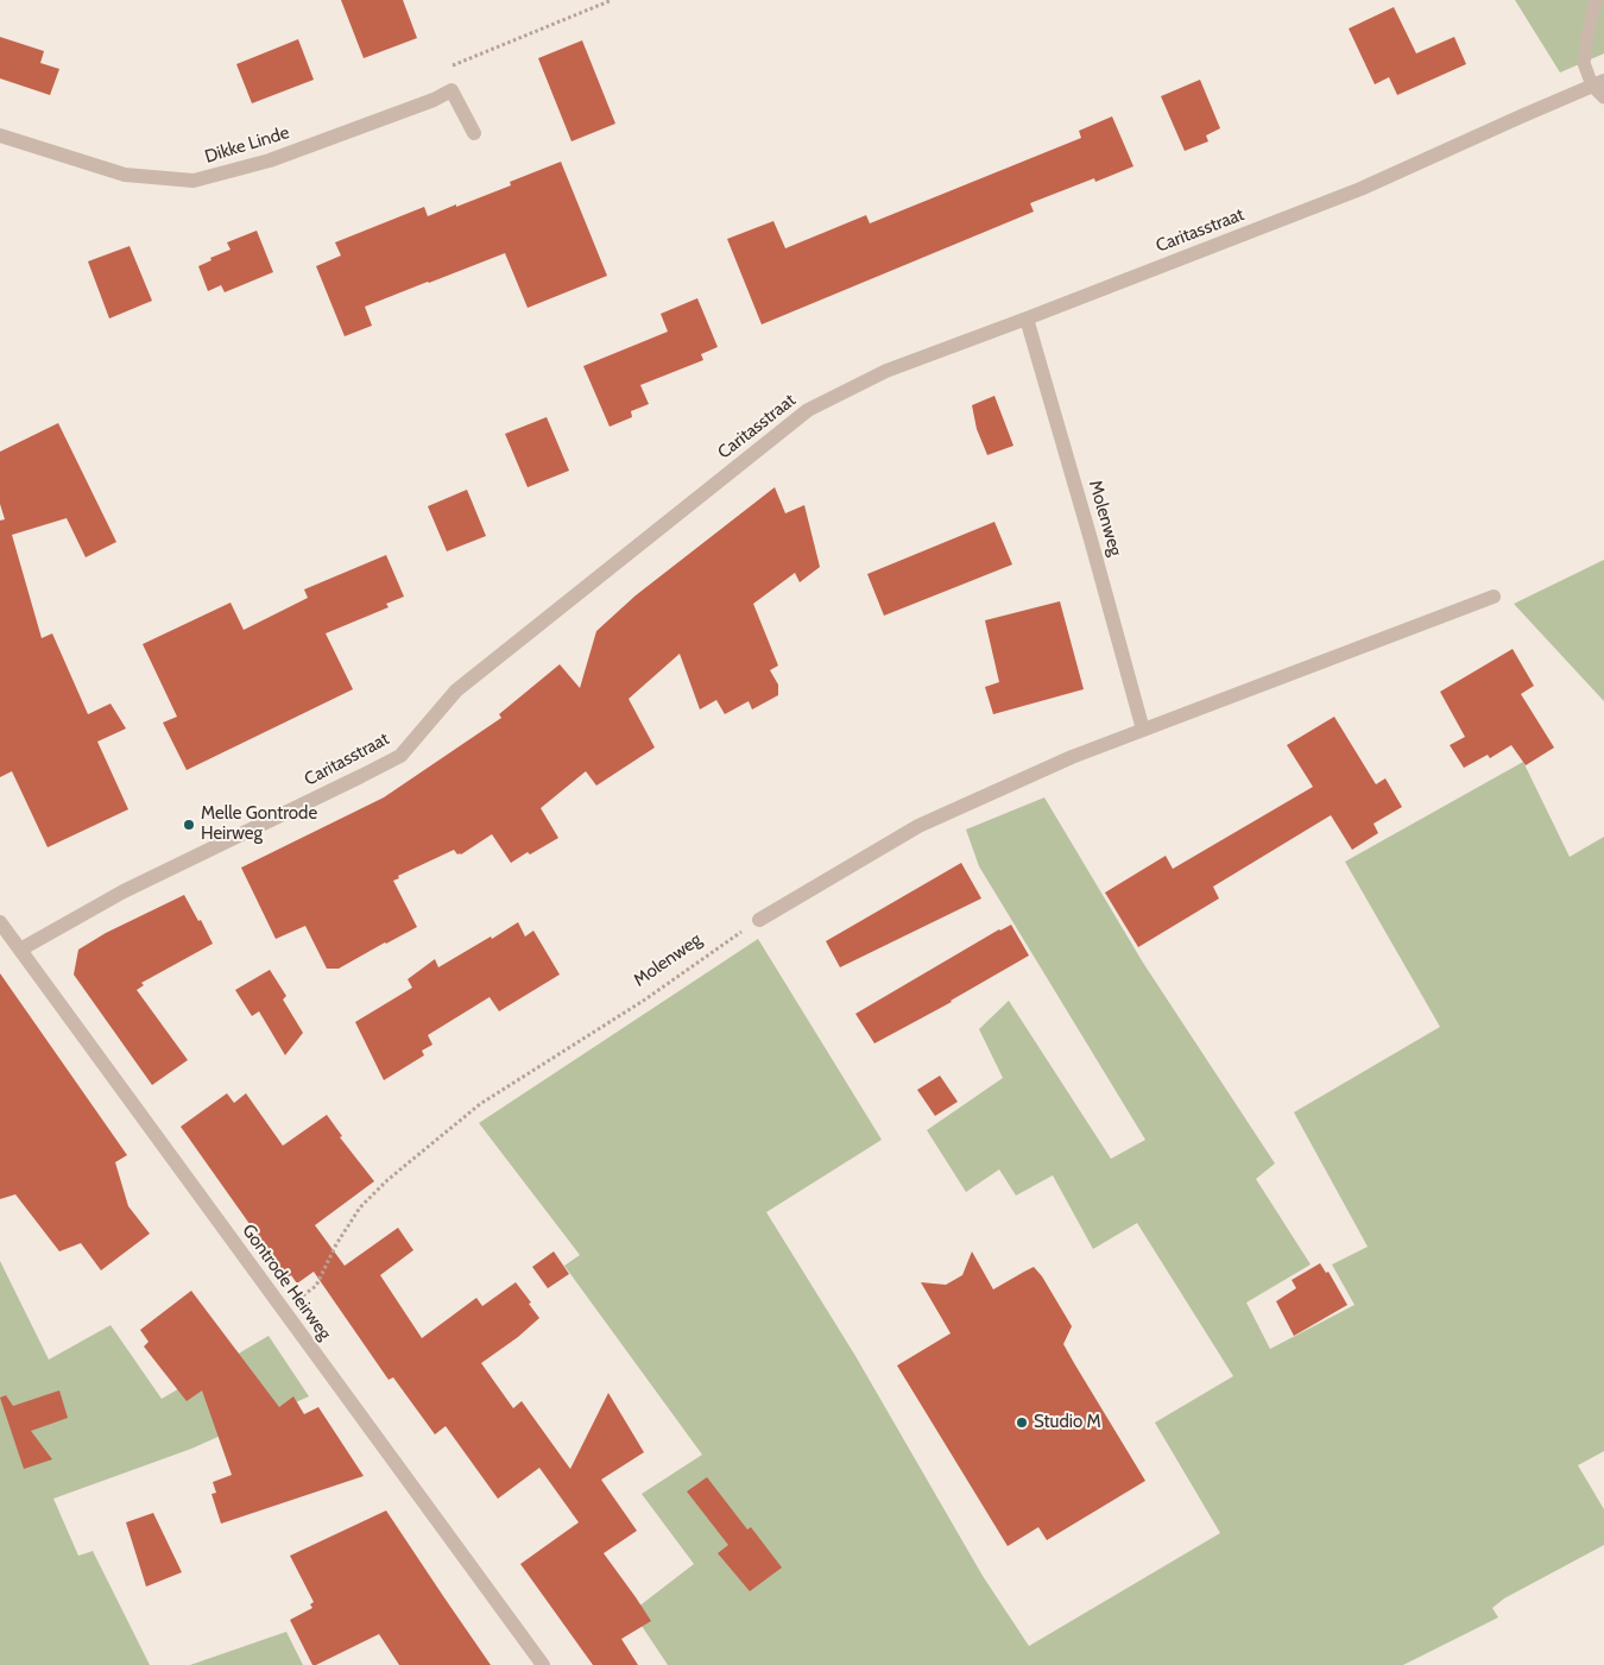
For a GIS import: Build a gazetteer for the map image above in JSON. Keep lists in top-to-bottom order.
{
  "streets": {
    "street": [
      "Dikke Linde",
      "Caritasstraat",
      "Molenweg",
      "Gontrode Heirweg"
    ]
  },
  "crossings": [
    ["Caritasstraat", "Molenweg"],
    ["Caritasstraat", "Gontrode Heirweg"],
    ["Molenweg", "Gontrode Heirweg"]
  ],
  "places": ["Melle Gontrode Heirweg", "Studio M"]
}
